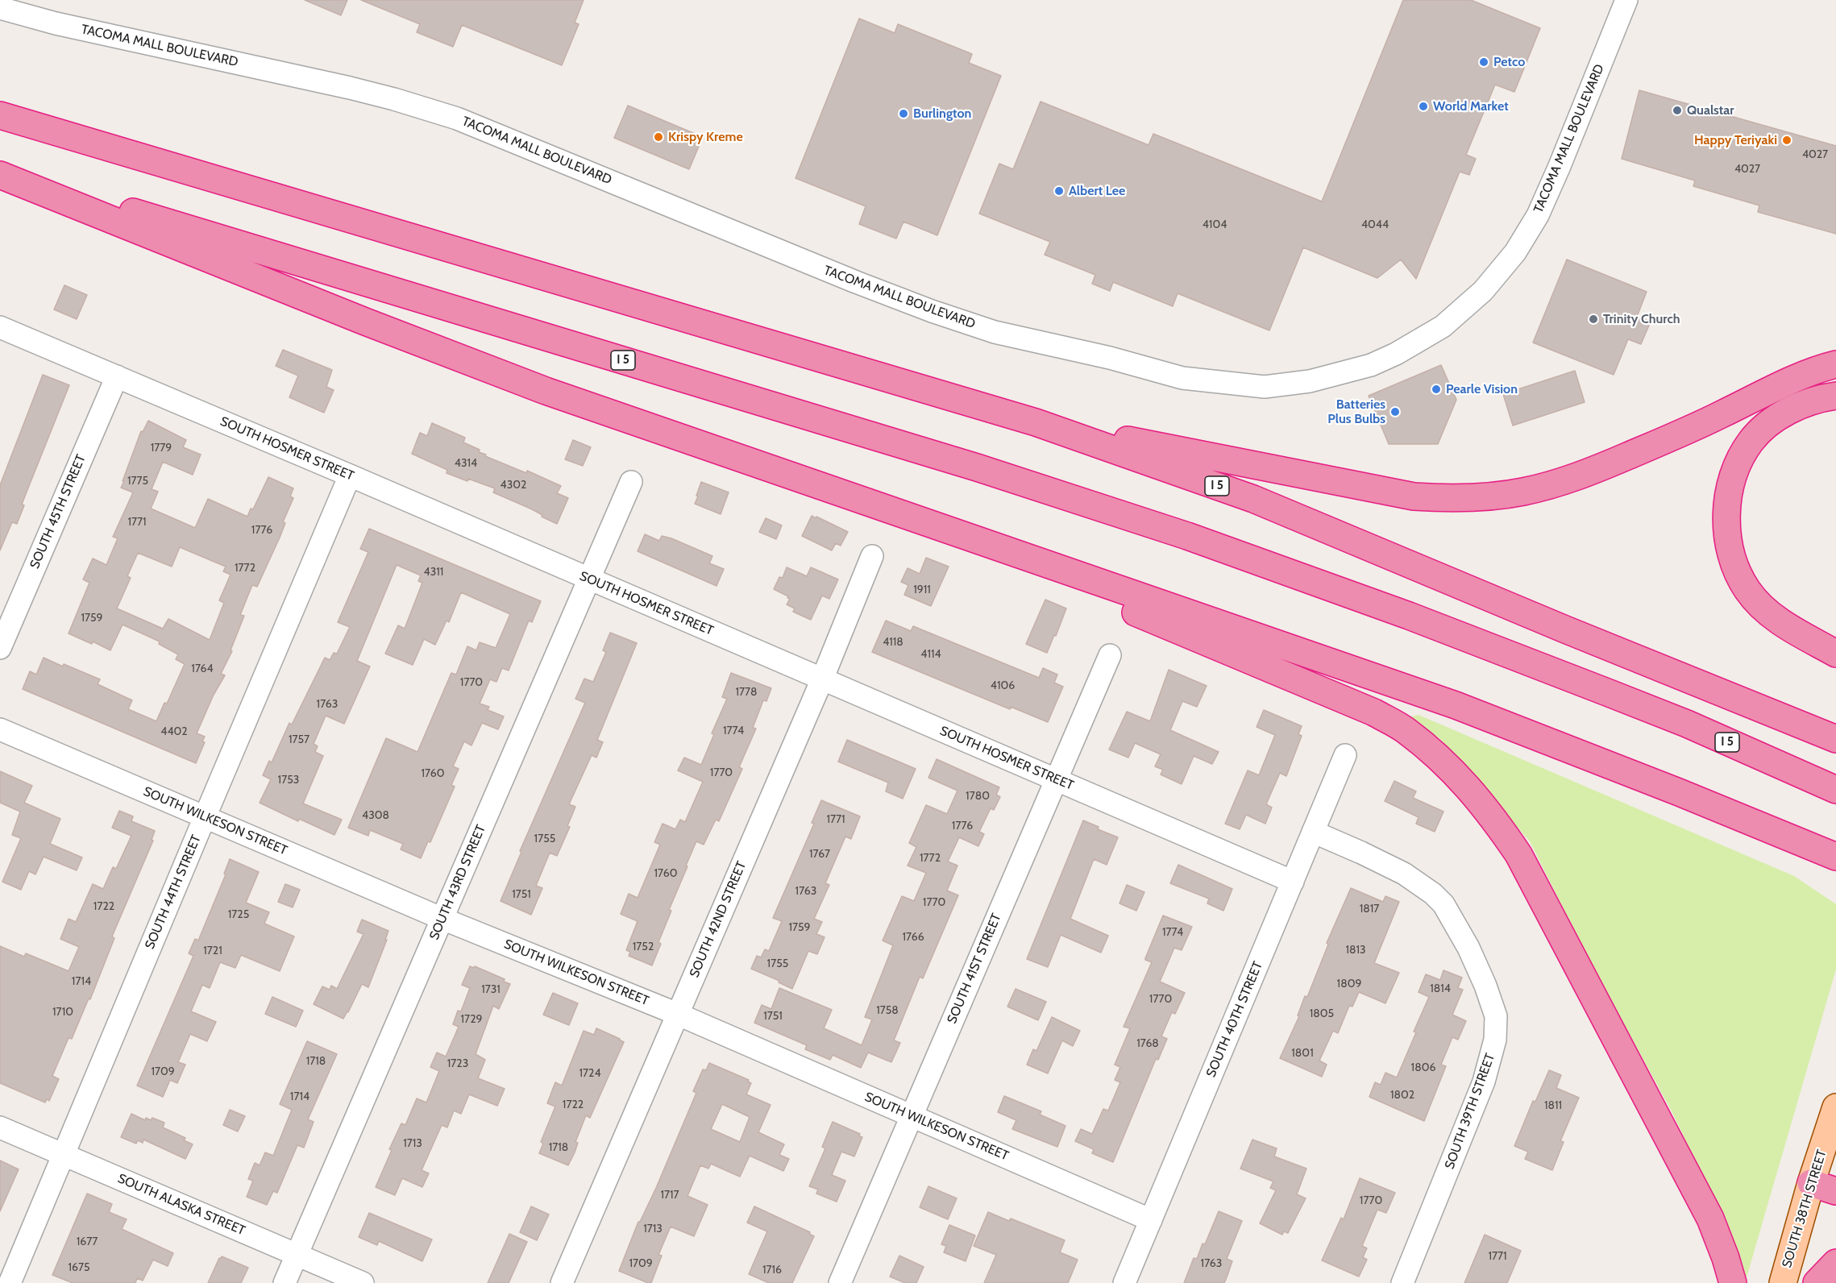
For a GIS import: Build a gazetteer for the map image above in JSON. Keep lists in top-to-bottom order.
{
  "streets": {
    "highway": ["I 5"],
    "main road": ["SOUTH 38TH STREET"],
    "street": [
      "TACOMA MALL BOULEVARD",
      "SOUTH HOSMER STREET",
      "SOUTH 45TH STREET",
      "SOUTH WILKESON STREET",
      "SOUTH 43RD STREET",
      "SOUTH 44TH STREET",
      "SOUTH 42ND STREET",
      "SOUTH 41ST STREET",
      "SOUTH 40TH STREET",
      "SOUTH 39TH STREET",
      "SOUTH ALASKA STREET"
    ]
  },
  "crossings": [
    ["SOUTH HOSMER STREET", "SOUTH 45TH STREET"],
    ["SOUTH HOSMER STREET", "SOUTH 43RD STREET"],
    ["SOUTH HOSMER STREET", "SOUTH 44TH STREET"],
    ["SOUTH HOSMER STREET", "SOUTH 42ND STREET"],
    ["SOUTH HOSMER STREET", "SOUTH 41ST STREET"],
    ["SOUTH HOSMER STREET", "SOUTH 40TH STREET"],
    ["SOUTH WILKESON STREET", "SOUTH 43RD STREET"],
    ["SOUTH WILKESON STREET", "SOUTH 44TH STREET"],
    ["SOUTH WILKESON STREET", "SOUTH 42ND STREET"],
    ["SOUTH WILKESON STREET", "SOUTH 41ST STREET"],
    ["SOUTH WILKESON STREET", "SOUTH 40TH STREET"],
    ["SOUTH 43RD STREET", "SOUTH ALASKA STREET"],
    ["SOUTH 44TH STREET", "SOUTH ALASKA STREET"],
    ["SOUTH 40TH STREET", "SOUTH 39TH STREET"]
  ],
  "places": [
    "Petco",
    "World Market",
    "Qualstar",
    "Burlington",
    "Krispy Kreme",
    "Happy Teriyaki",
    "Albert Lee",
    "Trinity Church",
    "Pearle Vision",
    "Batteries Plus Bulbs"
  ],
  "house_numbers": [
    "4027",
    "4027",
    "4104",
    "4044",
    "1779",
    "4314",
    "1775",
    "4302",
    "1771",
    "1776",
    "1772",
    "4311",
    "1911",
    "1759",
    "4118",
    "4114",
    "1764",
    "1770",
    "4106",
    "1778",
    "1763",
    "1774",
    "4402",
    "1757",
    "1770",
    "1760",
    "1753",
    "1780",
    "4308",
    "1771",
    "1776",
    "1755",
    "1767",
    "1772",
    "1760",
    "1763",
    "1751",
    "1770",
    "1722",
    "1817",
    "1725",
    "1759",
    "1774",
    "1766",
    "1752",
    "1813",
    "1721",
    "1755",
    "1714",
    "1809",
    "1814",
    "1731",
    "1770",
    "1758",
    "1710",
    "1805",
    "1751",
    "1729",
    "1768",
    "1801",
    "1718",
    "1723",
    "1806",
    "1709",
    "1724",
    "1802",
    "1714",
    "1722",
    "1811",
    "1713",
    "1718",
    "1717",
    "1770",
    "1713",
    "1677",
    "1771",
    "1709",
    "1763",
    "1675",
    "1716"
  ]
}
